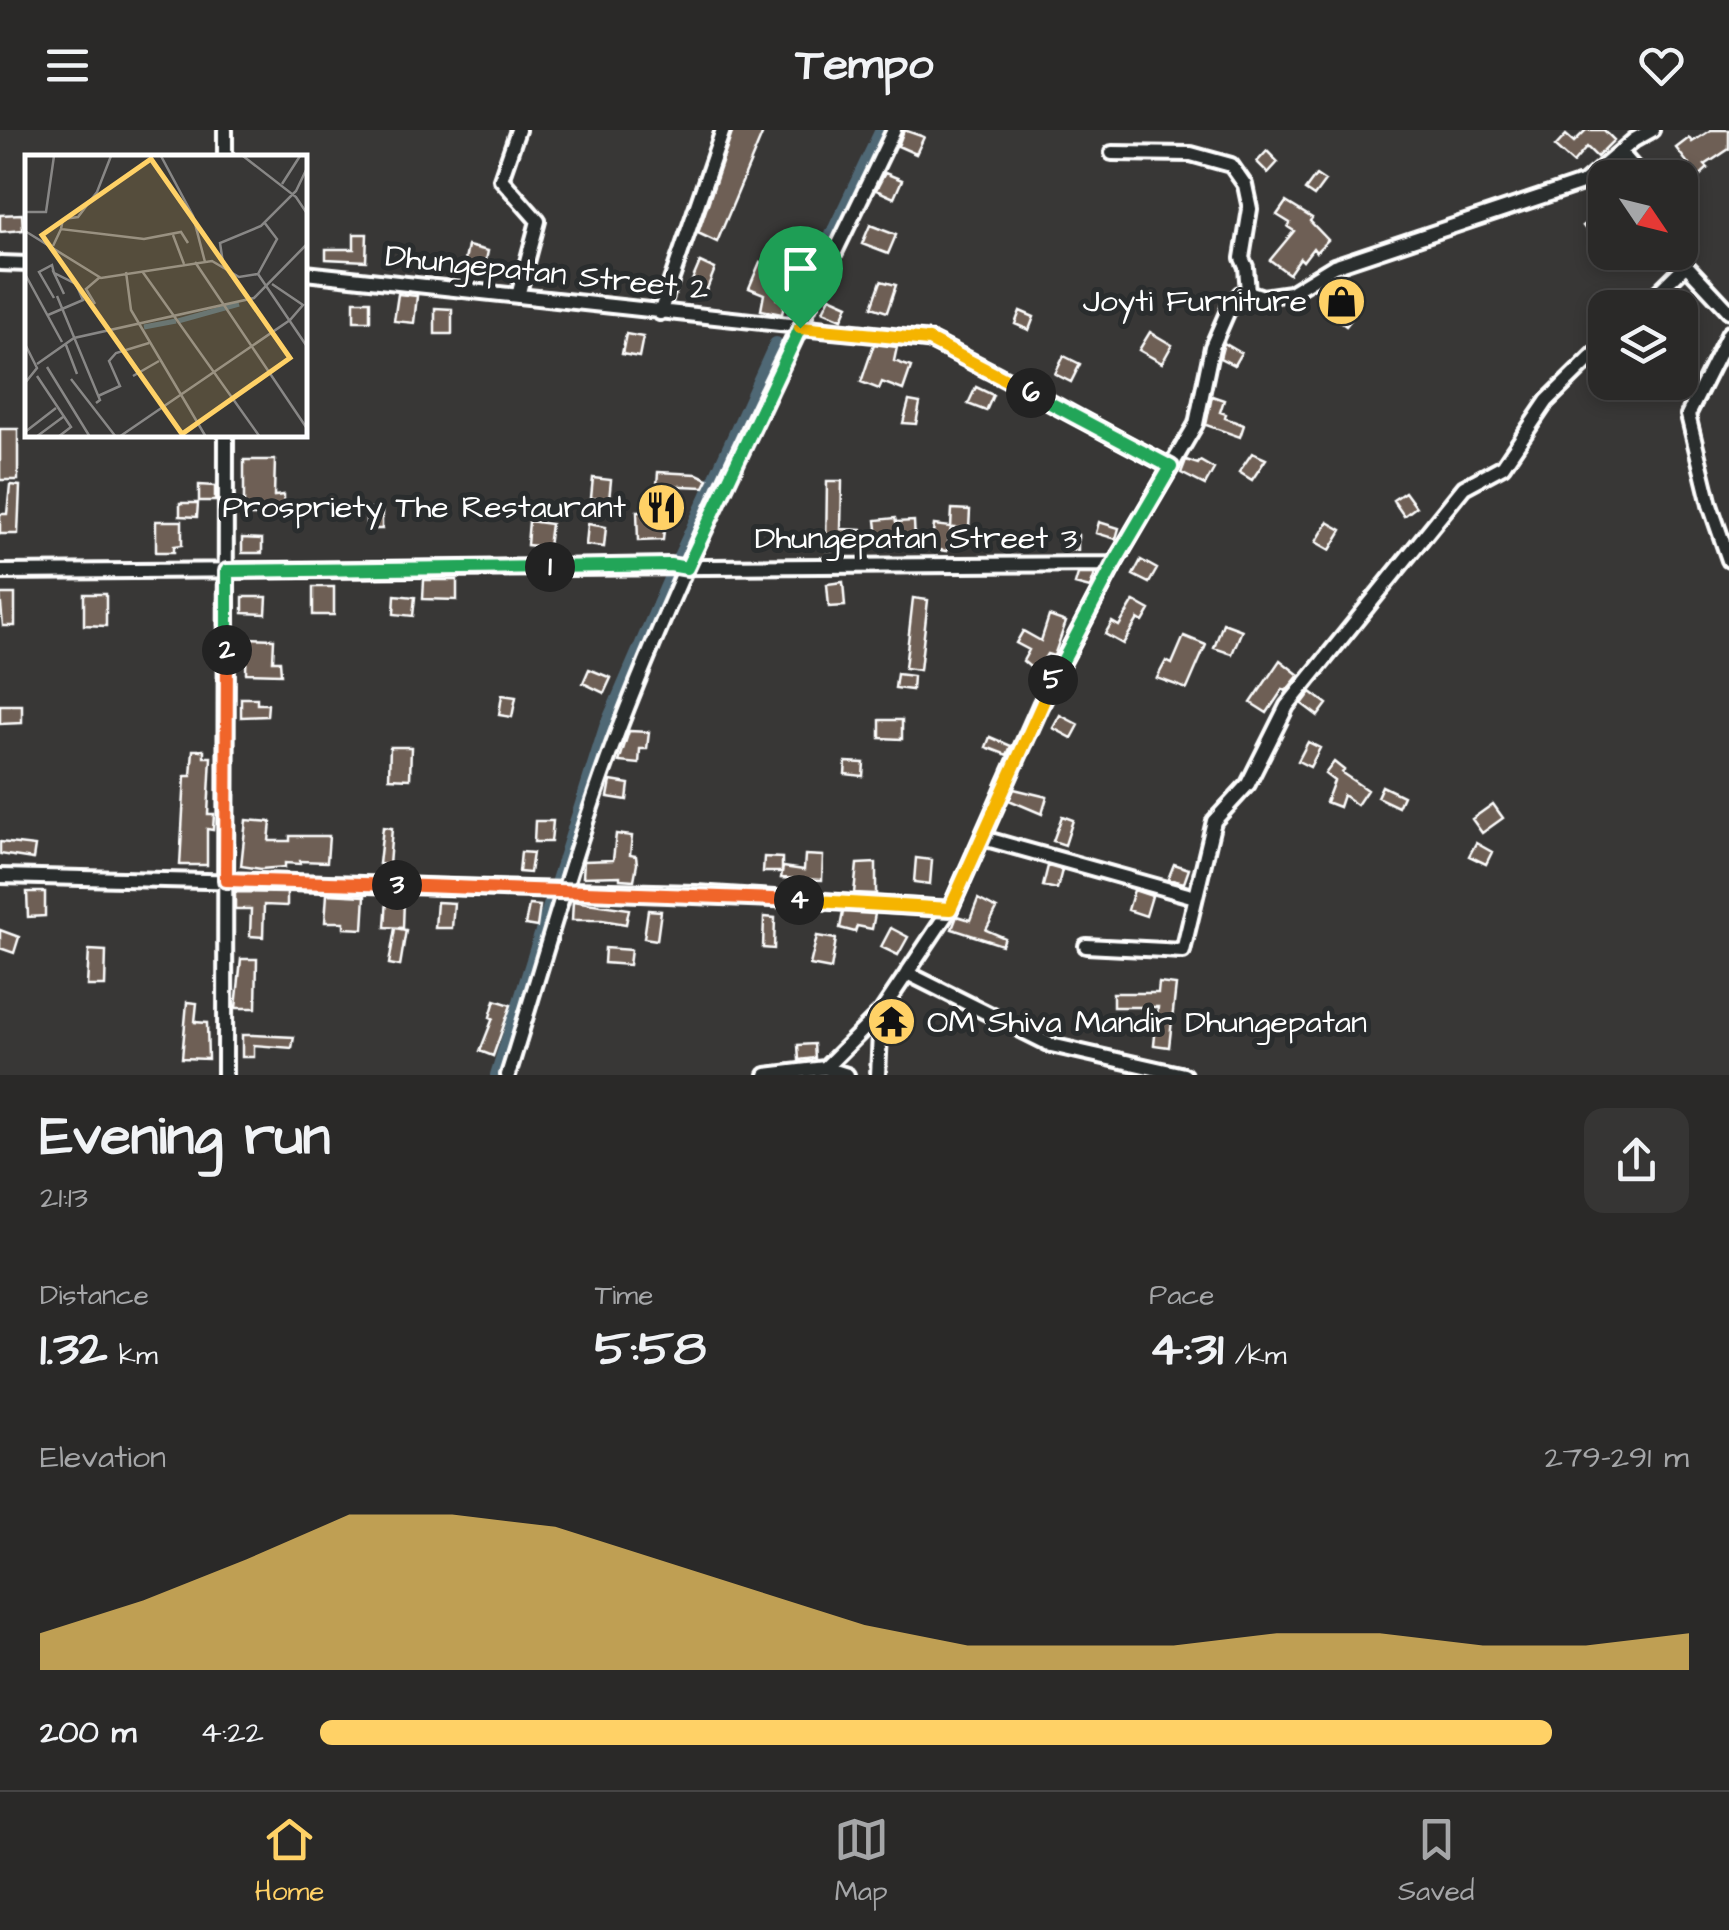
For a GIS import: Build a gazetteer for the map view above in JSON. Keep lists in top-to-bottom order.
{
  "streets": {
    "street": ["Dhungepatan Street 2", "Dhungepatan Street 3"]
  },
  "places": {
    "shop": ["Joyti Furniture"],
    "restaurant": ["Prospriety The Restaurant"],
    "temple": ["OM Shiva Mandir Dhungepatan"]
  },
  "north": "bottom right",
  "page": {
    "header": "Tempo",
    "pins": [
      "6",
      "1",
      "2",
      "5",
      "3",
      "4"
    ],
    "heading": ["Evening run", "21:13"],
    "stats": [
      ["Distance", "1.32 km"],
      ["Time", "5:58"],
      ["Pace", "4:31 /km"]
    ],
    "chart": ["Elevation", "279–291 m"],
    "list": [
      {
        "name": "200 m",
        "note": "4:22"
      }
    ],
    "tabs": ["Home", "Map", "Saved"]
  }
}
